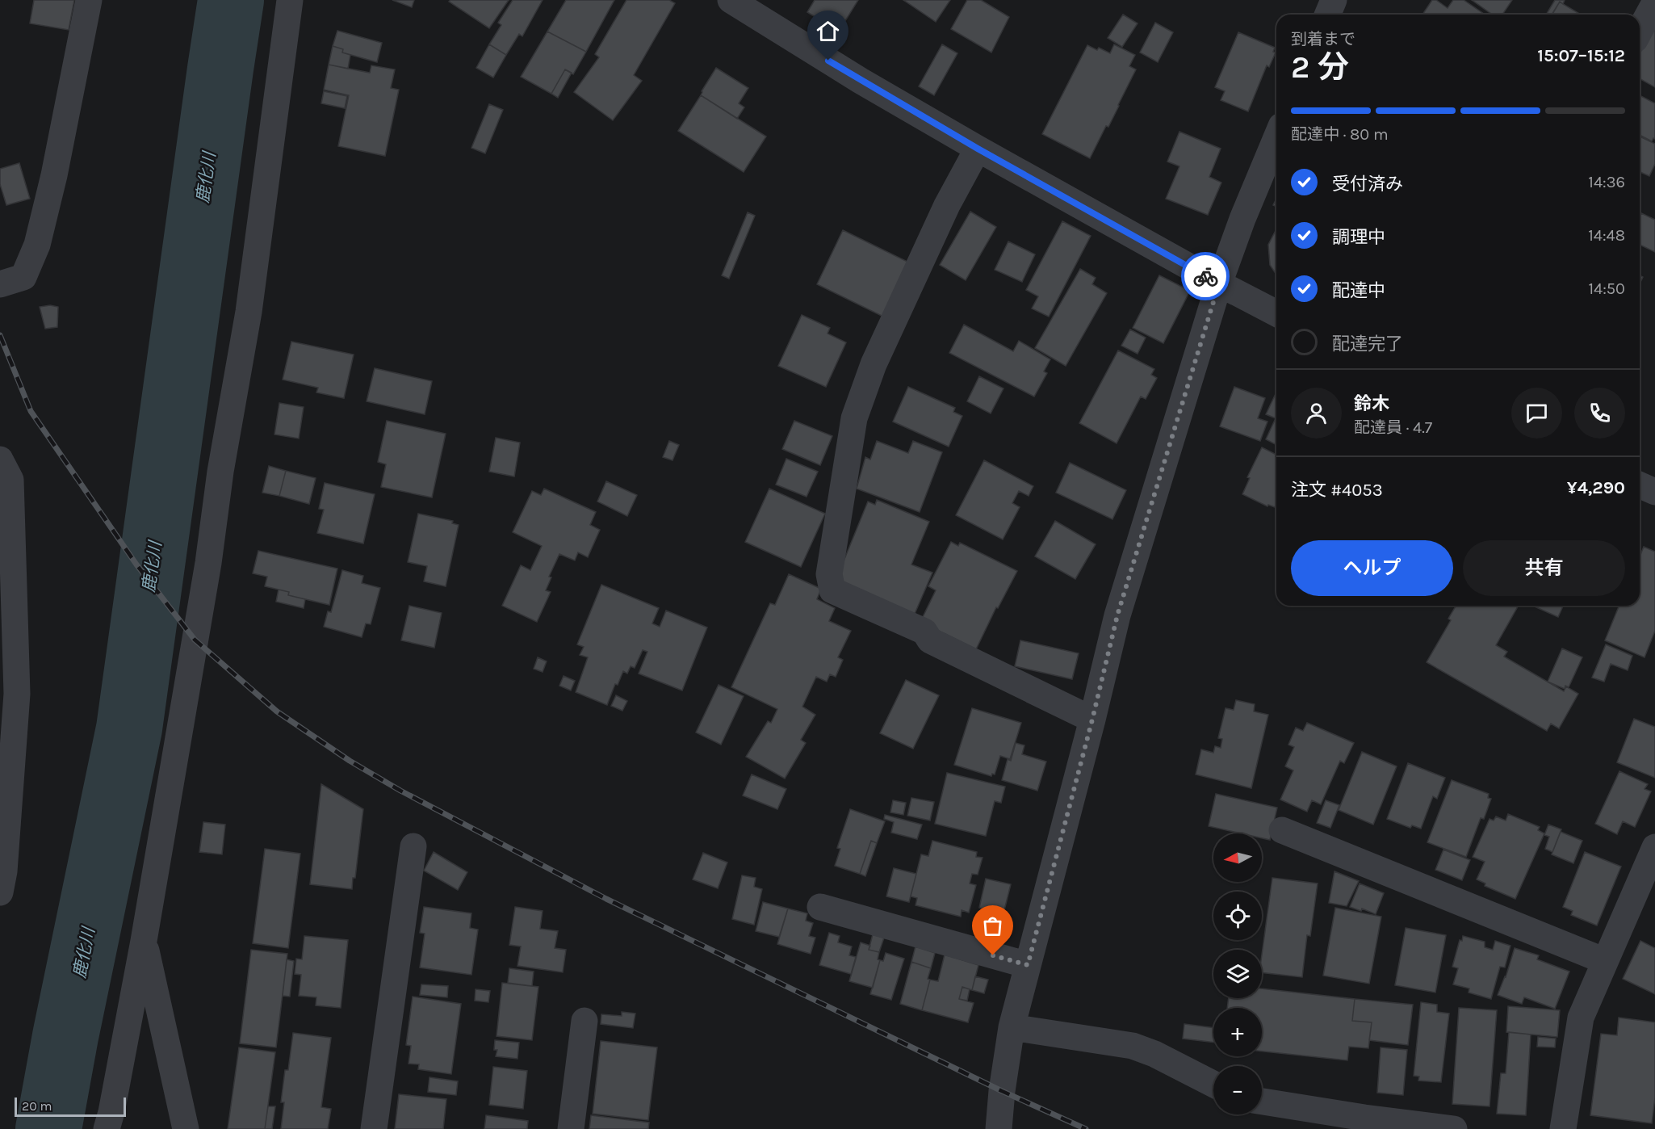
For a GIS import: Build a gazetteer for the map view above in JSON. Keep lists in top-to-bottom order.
{
  "water": ["鹿化川"],
  "scale_bar": "20 m",
  "north": "left",
  "page": {
    "heading": ["2 分", "到着まで", "15:07–15:12"],
    "panel": [
      "鈴木",
      "配達員 · 4.7",
      "注文 #4053",
      "¥4,290"
    ],
    "bar": "配達中 · 80 m",
    "list": [
      ["受付済み", "14:36"],
      ["調理中", "14:48"],
      ["配達中", "14:50"],
      "配達完了"
    ],
    "buttons": ["ヘルプ", "共有"],
    "map_buttons": ["+", "−"],
    "scale": "20 m"
  }
}
